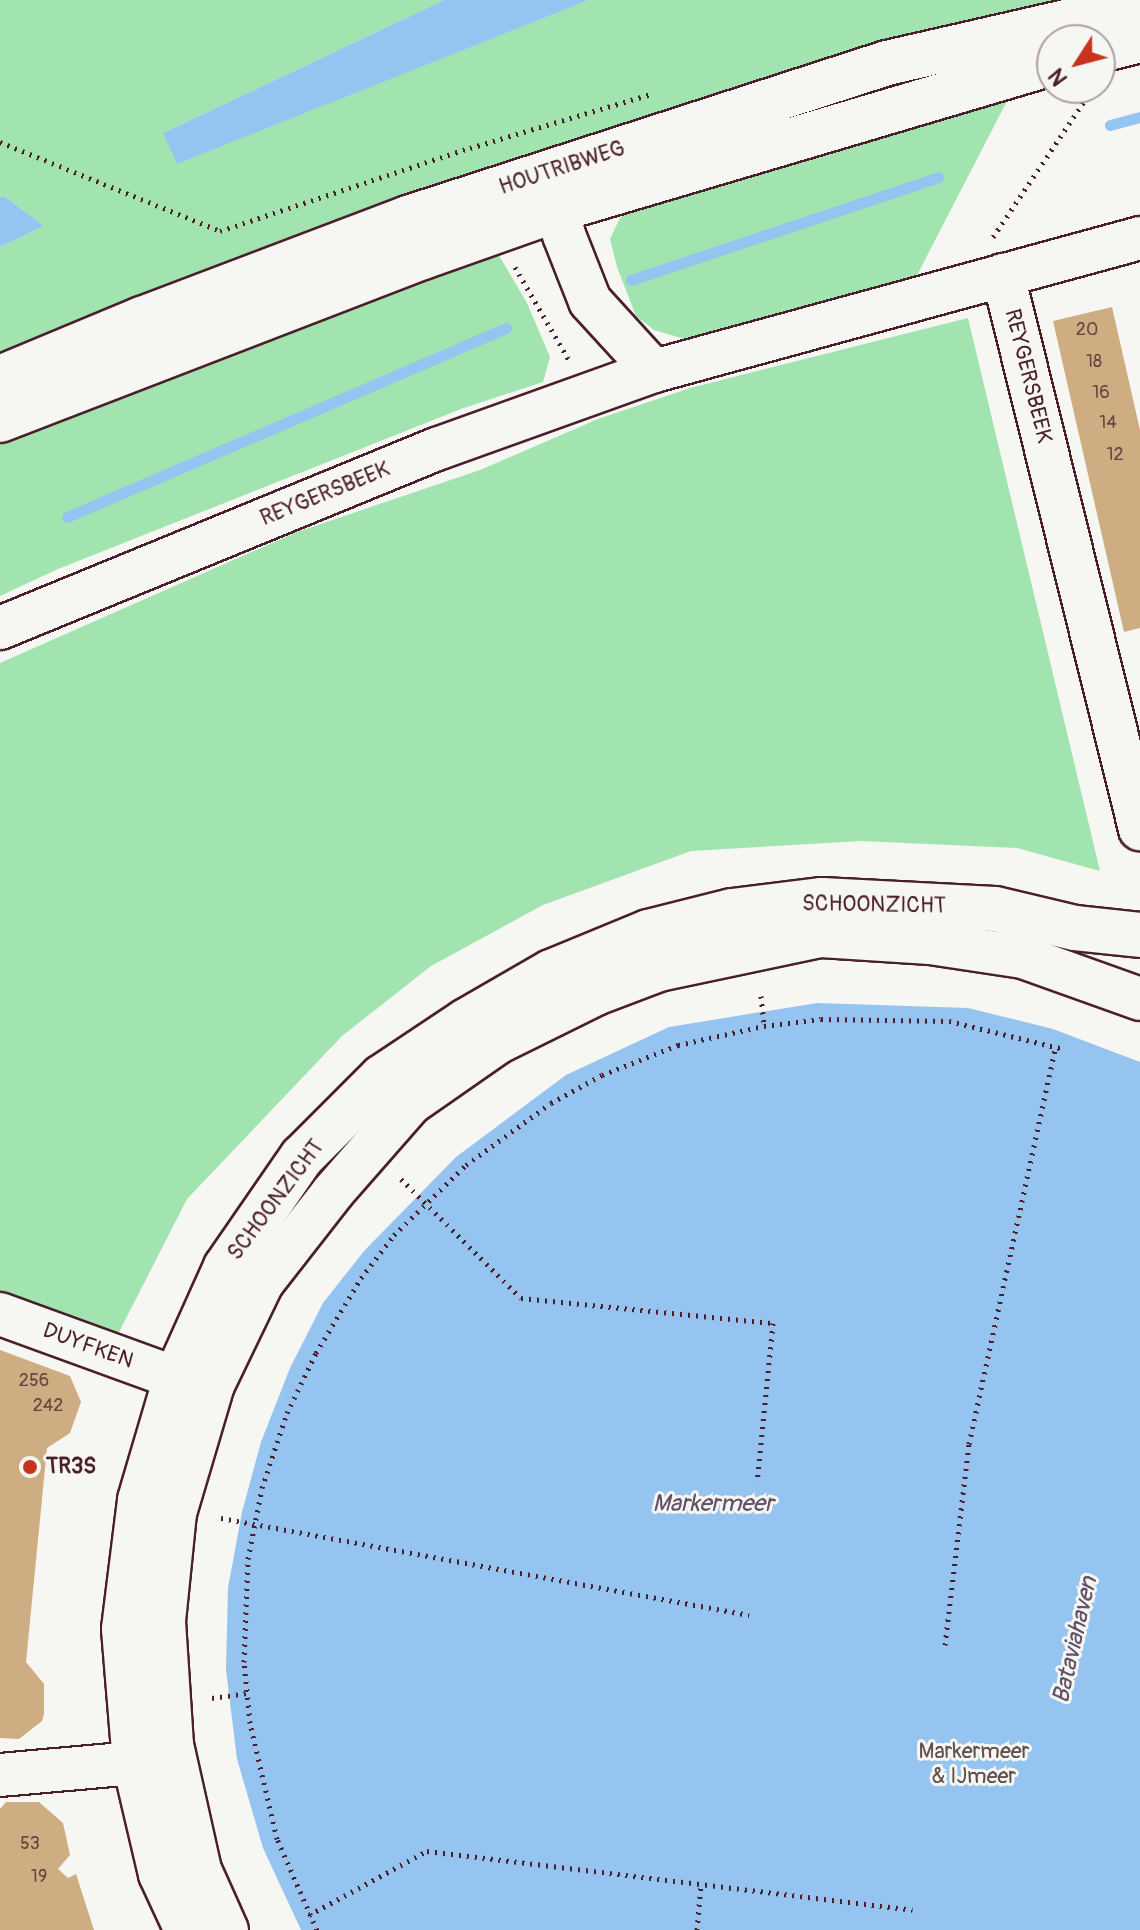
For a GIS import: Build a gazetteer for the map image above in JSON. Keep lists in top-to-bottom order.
{
  "streets": {
    "main road": ["HOUTRIBWEG", "SCHOONZICHT"],
    "street": ["REYGERSBEEK", "DUYFKEN"]
  },
  "crossings": [
    ["SCHOONZICHT", "DUYFKEN"]
  ],
  "water": ["Markermeer", "Bataviahaven"],
  "parks": ["Markermeer & IJmeer"],
  "places": ["TR3S"],
  "house_numbers": [
    "20",
    "18",
    "16",
    "14",
    "12",
    "256",
    "242",
    "53",
    "19"
  ],
  "north": "bottom left"
}
